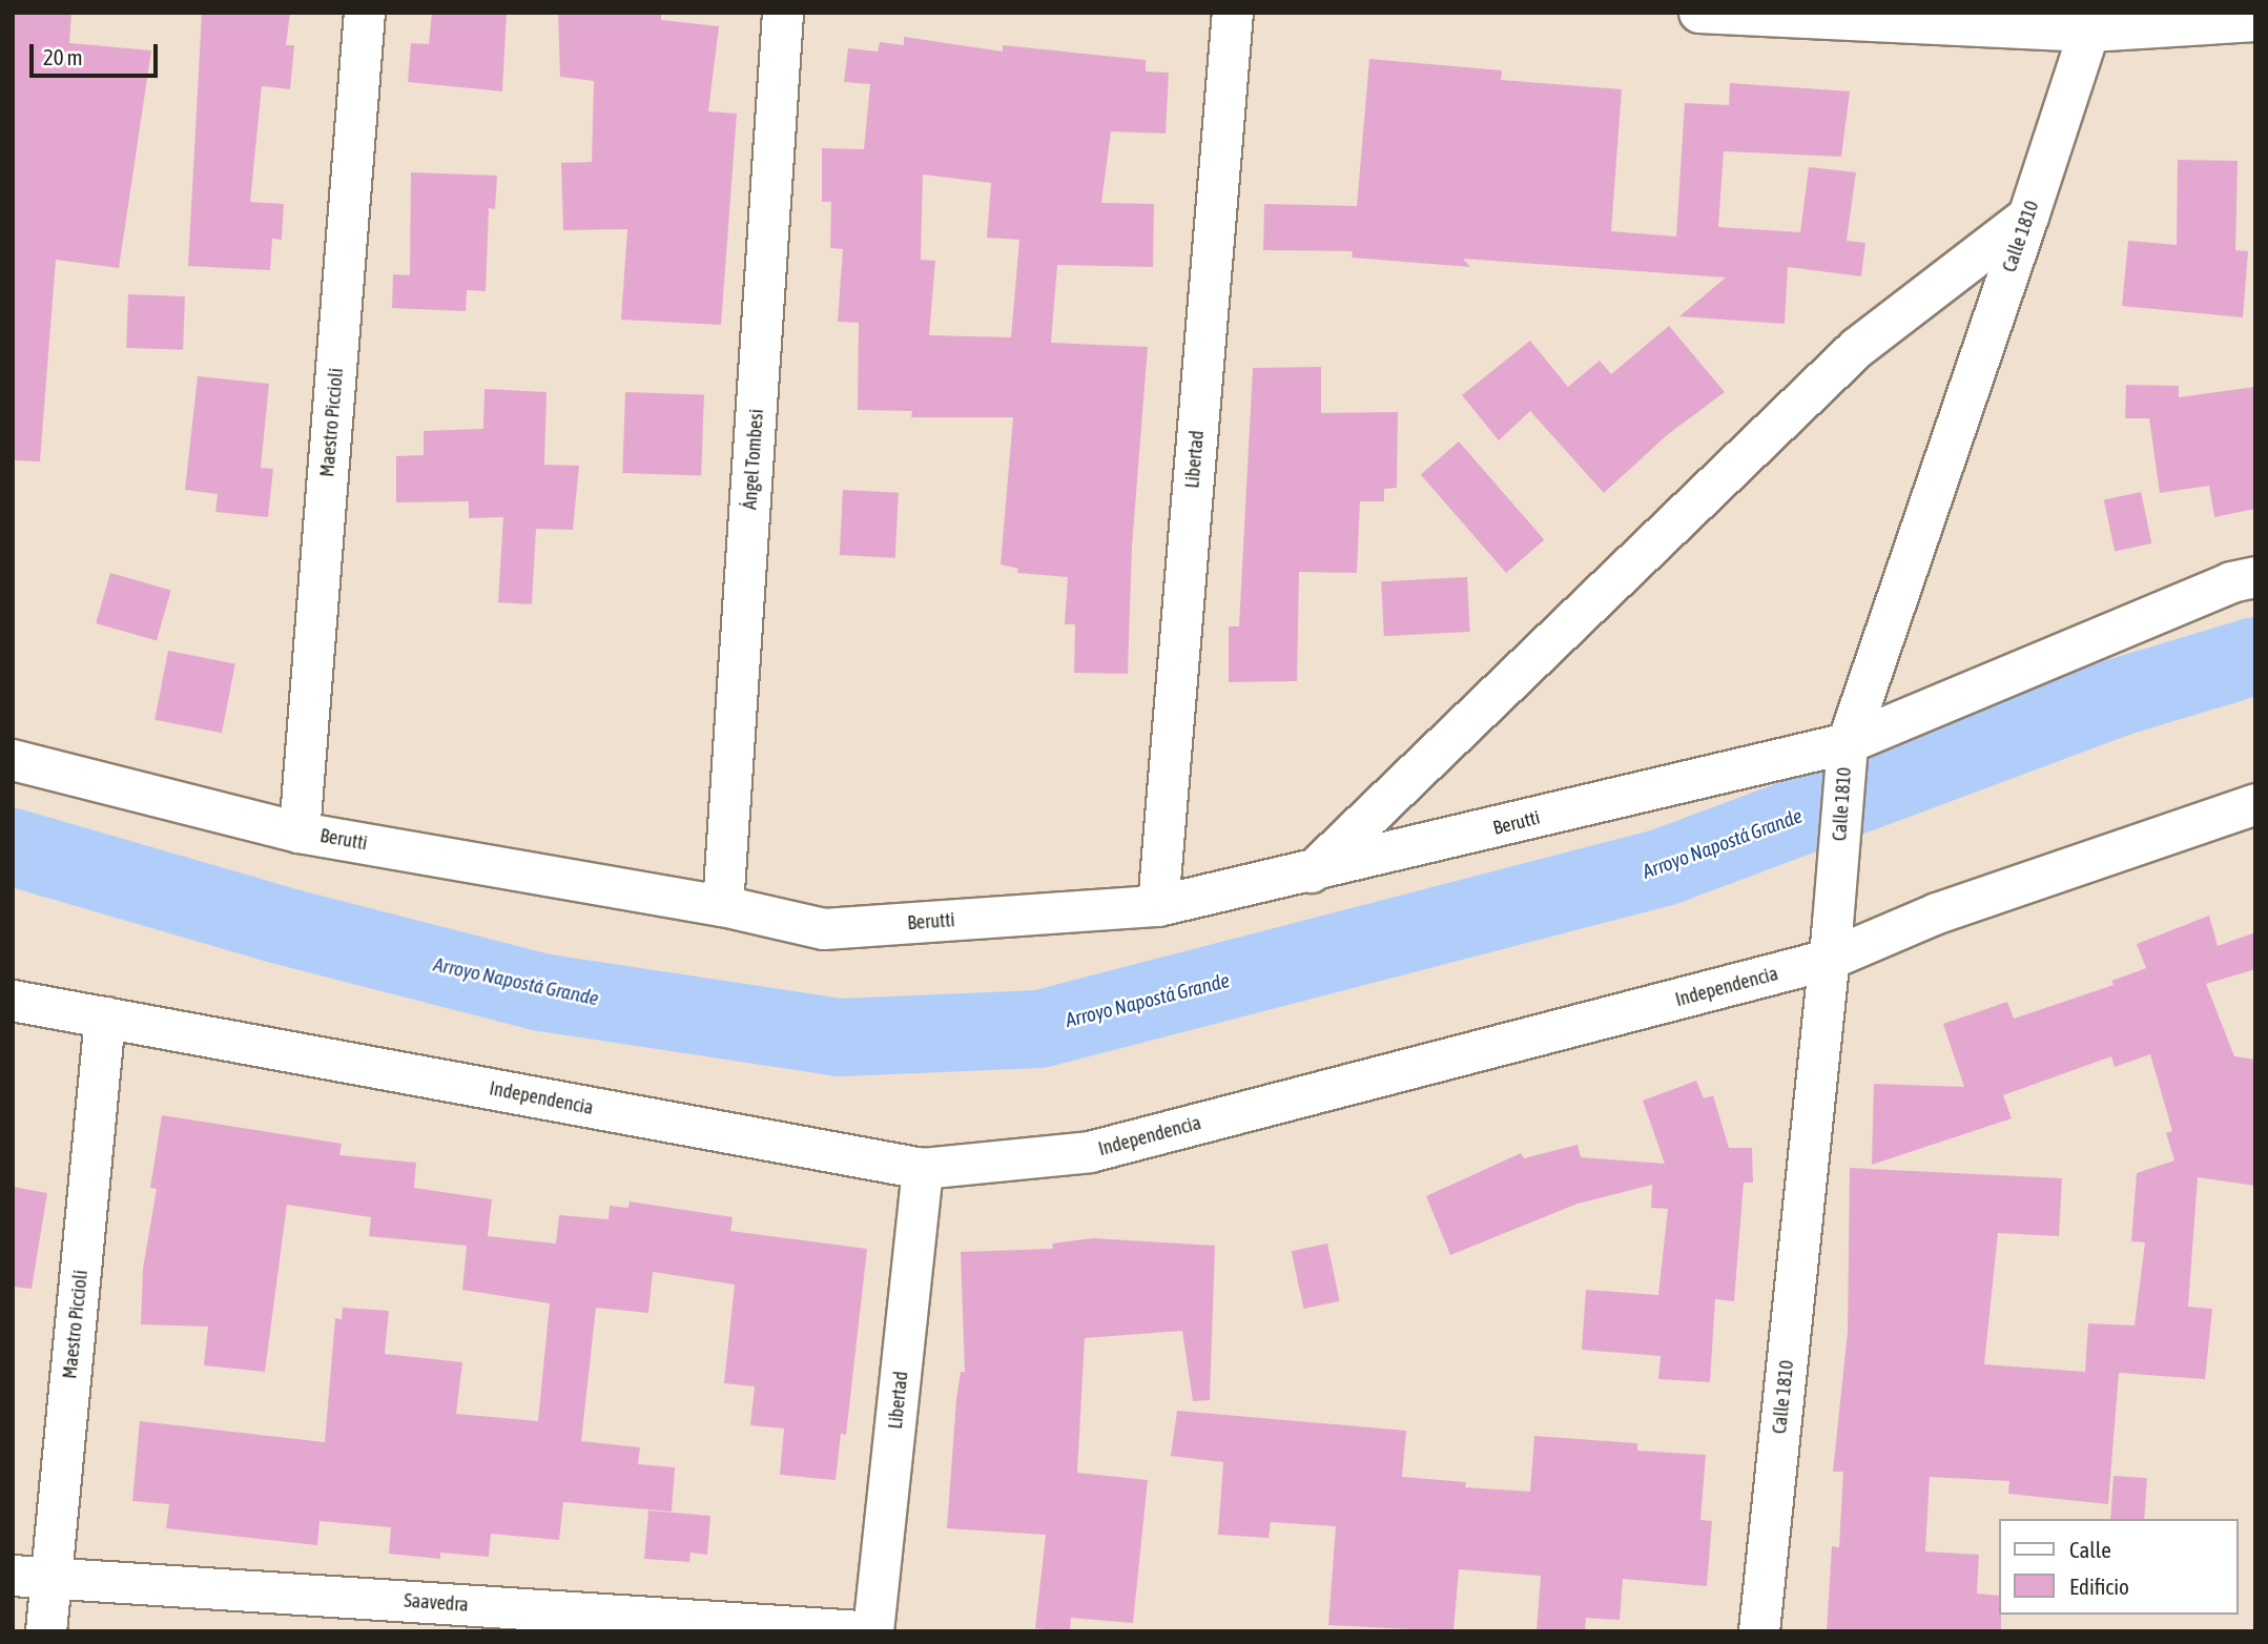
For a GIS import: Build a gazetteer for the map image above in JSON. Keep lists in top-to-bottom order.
{
  "streets": {
    "street": [
      "Calle 1810",
      "Maestro Piccioli",
      "Ángel Tombesi",
      "Libertad",
      "Berutti",
      "Independencia",
      "Saavedra"
    ]
  },
  "crossings": [
    ["Calle 1810", "Berutti"],
    ["Calle 1810", "Independencia"],
    ["Maestro Piccioli", "Berutti"],
    ["Maestro Piccioli", "Independencia"],
    ["Maestro Piccioli", "Saavedra"],
    ["Ángel Tombesi", "Berutti"],
    ["Libertad", "Berutti"],
    ["Libertad", "Independencia"]
  ],
  "water": ["Arroyo Napostá Grande"],
  "legend": ["Calle", "Edificio"],
  "scale_bar": "20 m"
}
